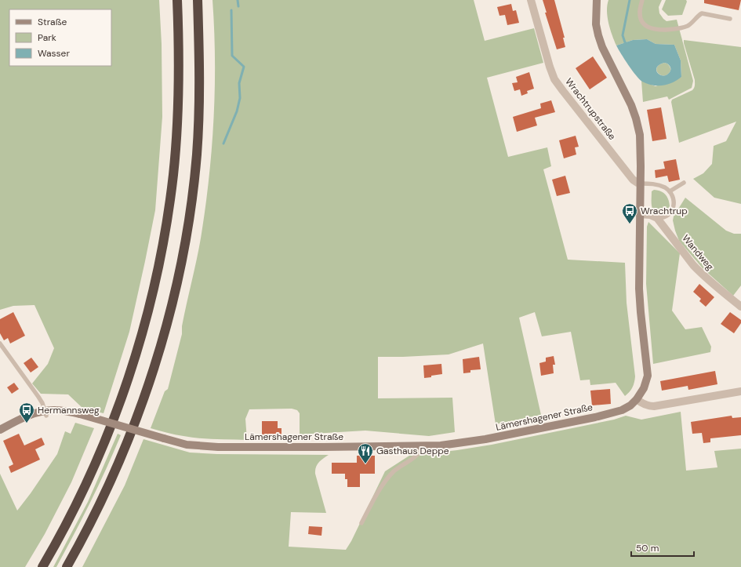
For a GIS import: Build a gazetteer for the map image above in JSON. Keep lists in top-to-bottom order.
{
  "streets": {
    "main road": ["Lämershagener Straße"],
    "street": ["Wrachtrupstraße", "Wandweg"]
  },
  "crossings": [
    ["Wrachtrupstraße", "Wandweg"],
    ["Wrachtrupstraße", "Lämershagener Straße"],
    ["Wandweg", "Lämershagener Straße"]
  ],
  "places": {
    "bus stop": ["Wrachtrup", "Hermannsweg"],
    "restaurant": ["Gasthaus Deppe"]
  },
  "legend": ["Straße", "Park", "Wasser"],
  "scale_bar": "50 m"
}
